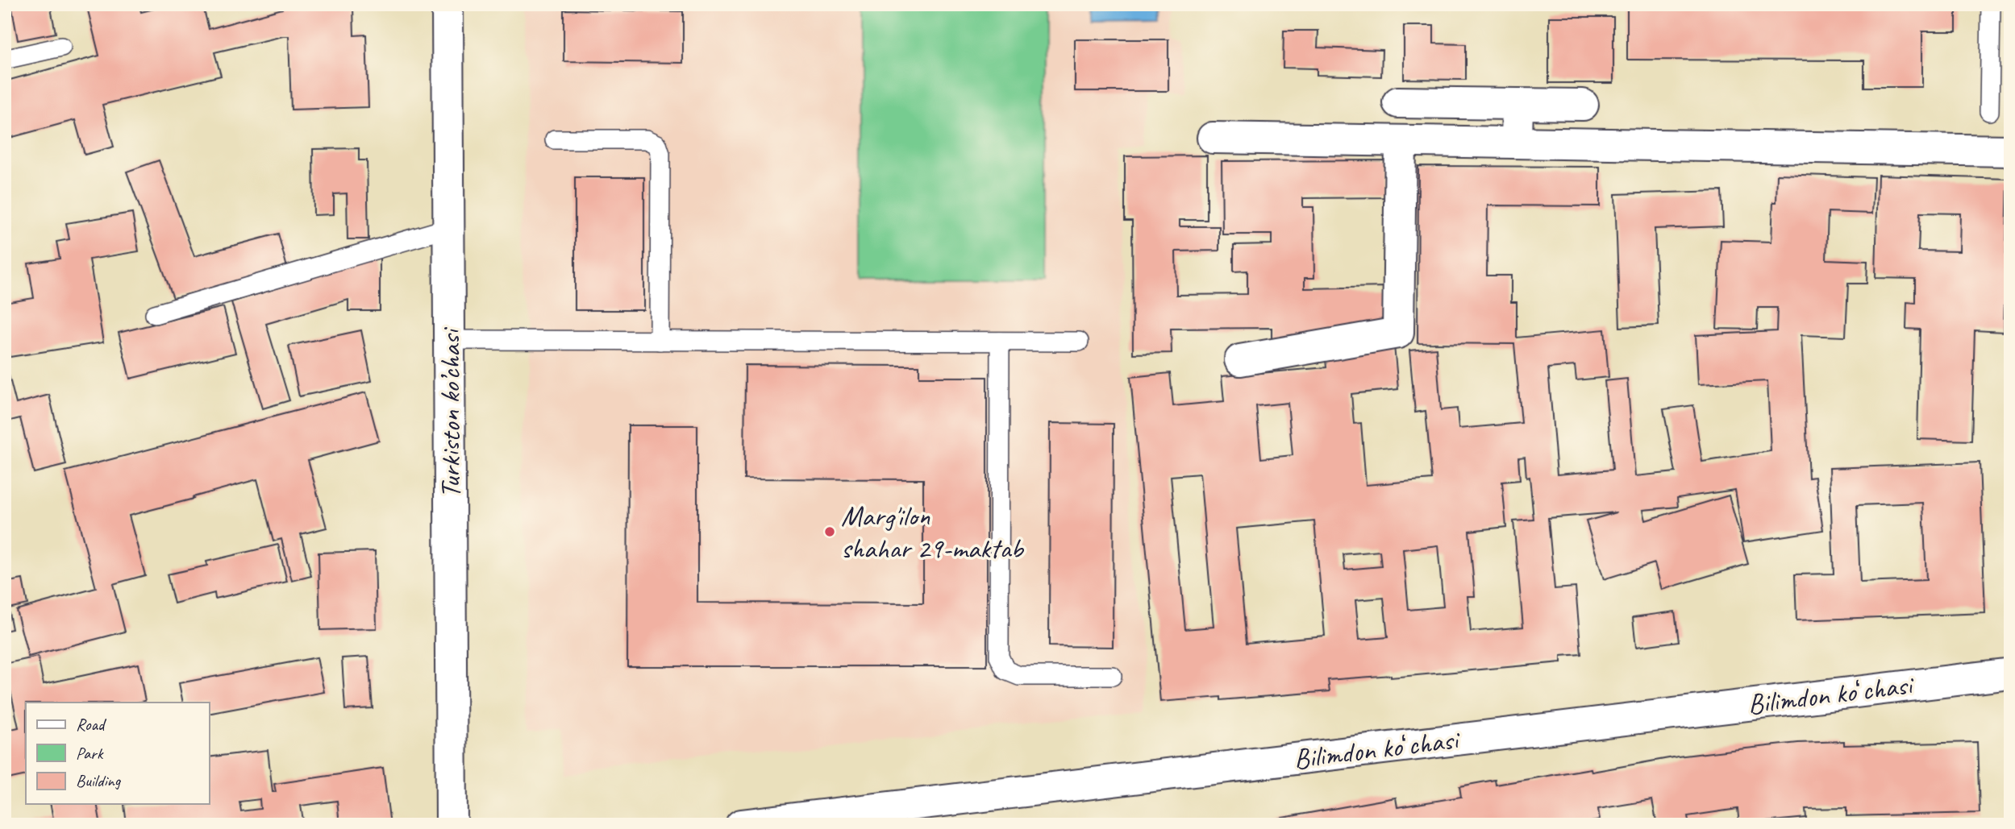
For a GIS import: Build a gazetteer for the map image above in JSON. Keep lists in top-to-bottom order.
{
  "streets": {
    "street": ["Turkiston ko’chasi", "Bilimdon koʻchasi"]
  },
  "places": ["Marg'ilon shahar 29-maktab"],
  "legend": ["Road", "Park", "Building"]
}
